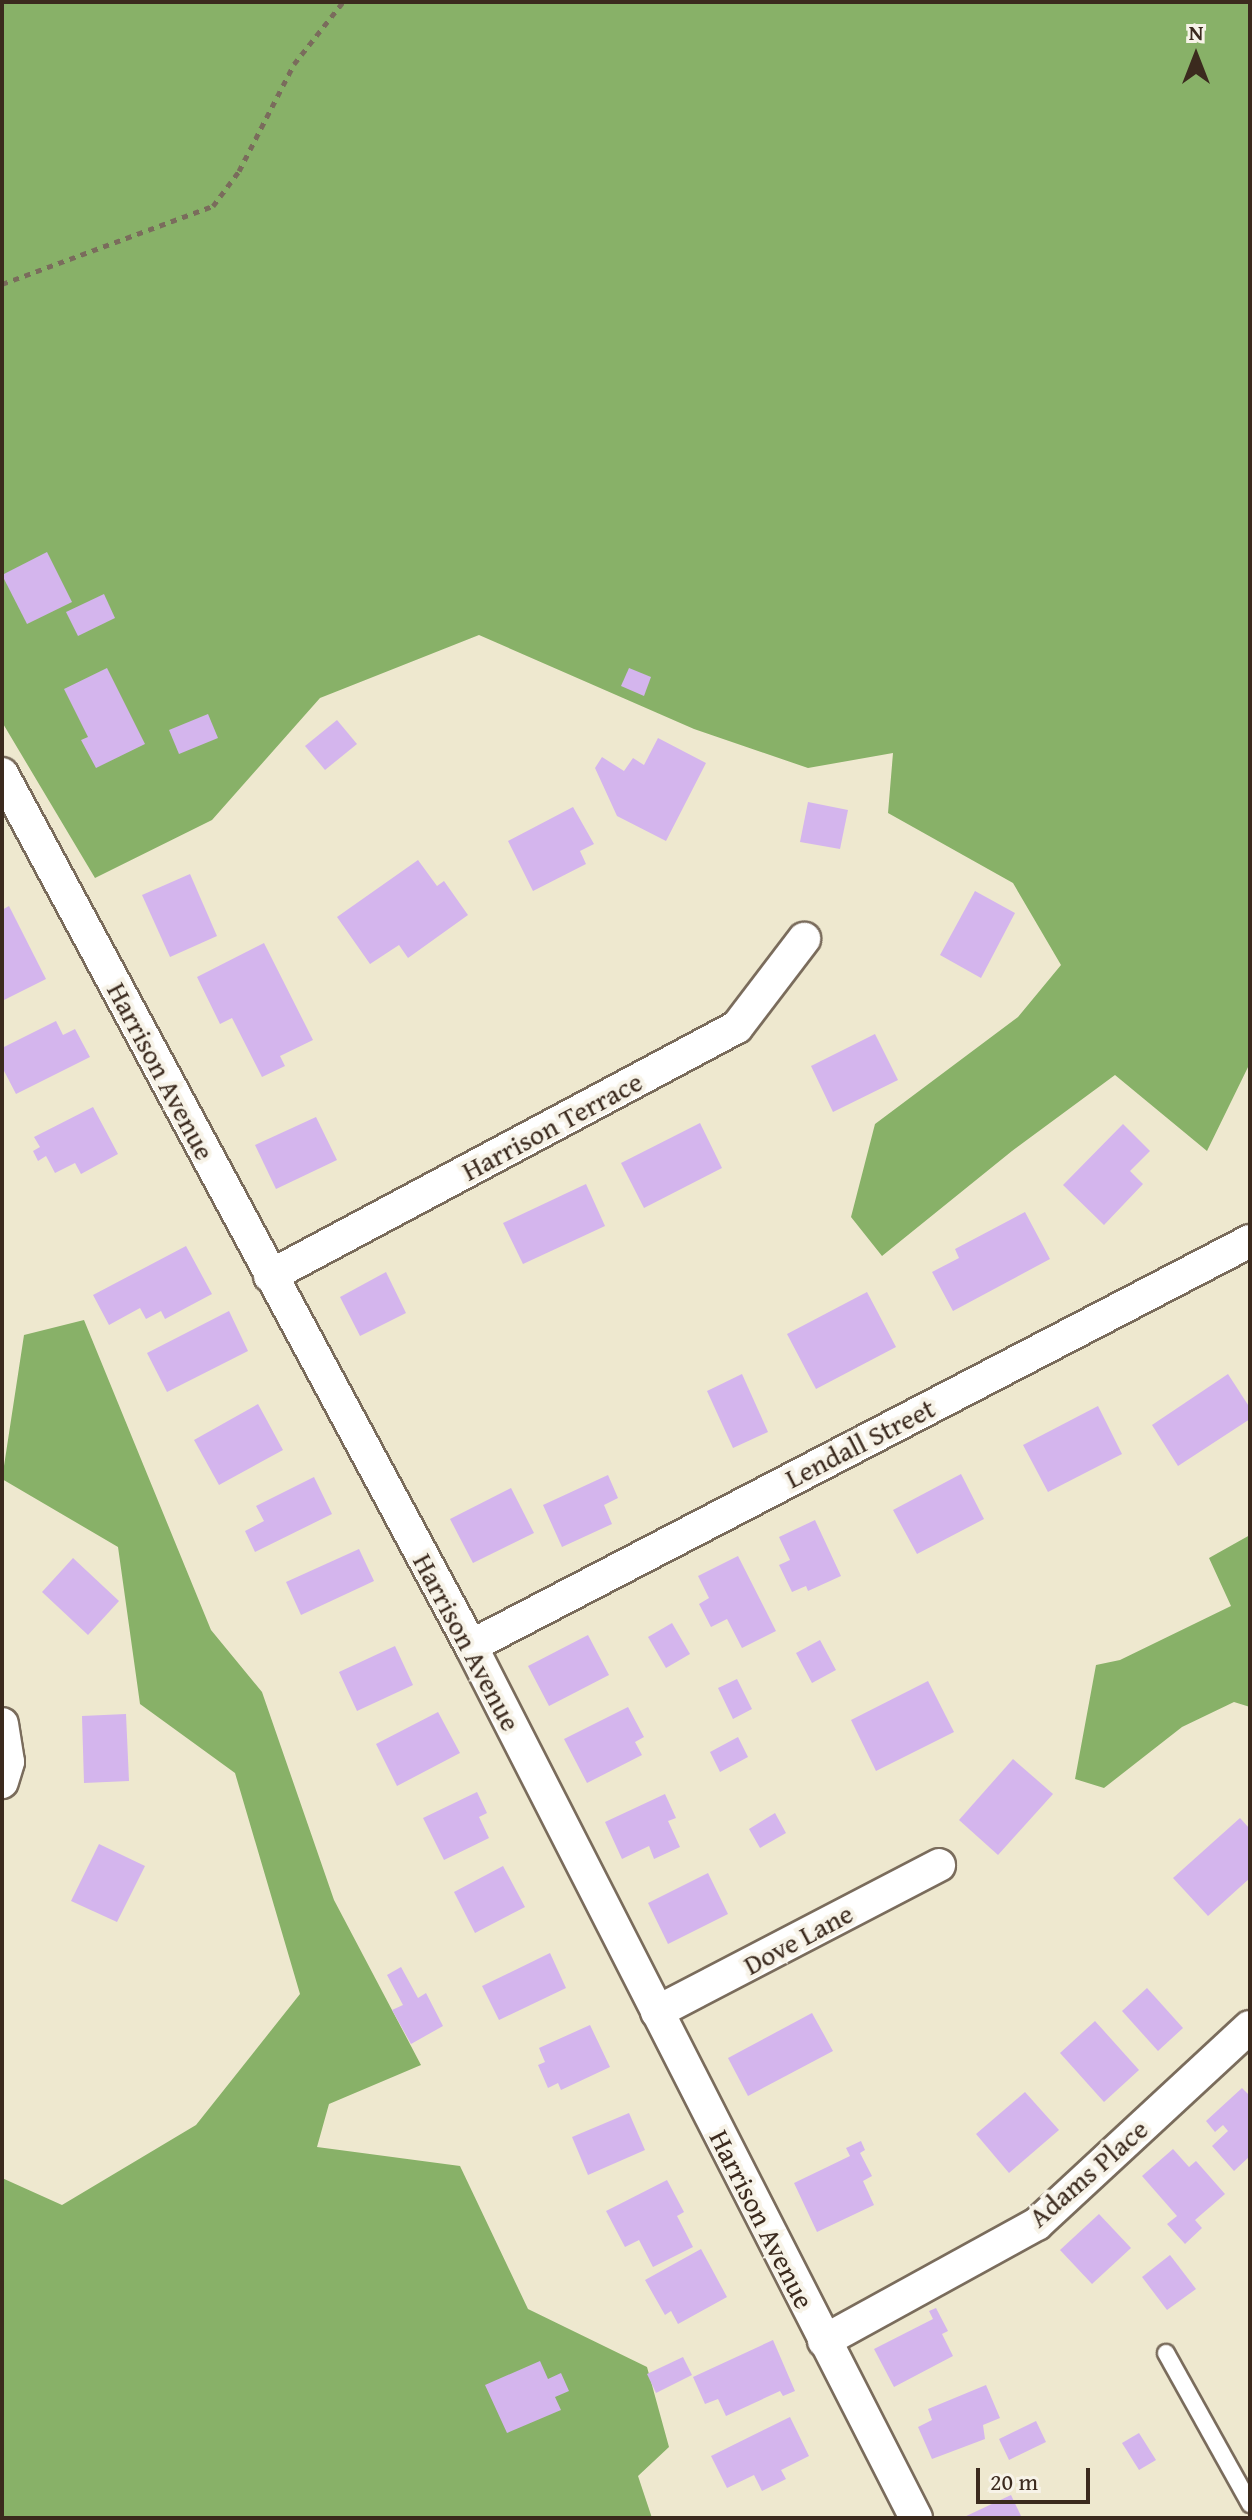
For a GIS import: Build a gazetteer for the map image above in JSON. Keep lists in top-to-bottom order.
{
  "streets": {
    "street": [
      "Harrison Avenue",
      "Harrison Terrace",
      "Lendall Street",
      "Dove Lane",
      "Adams Place"
    ]
  },
  "crossings": [
    ["Harrison Avenue", "Harrison Terrace"],
    ["Harrison Avenue", "Lendall Street"],
    ["Harrison Avenue", "Dove Lane"],
    ["Harrison Avenue", "Adams Place"]
  ],
  "scale_bar": "20 m",
  "north": "top"
}
